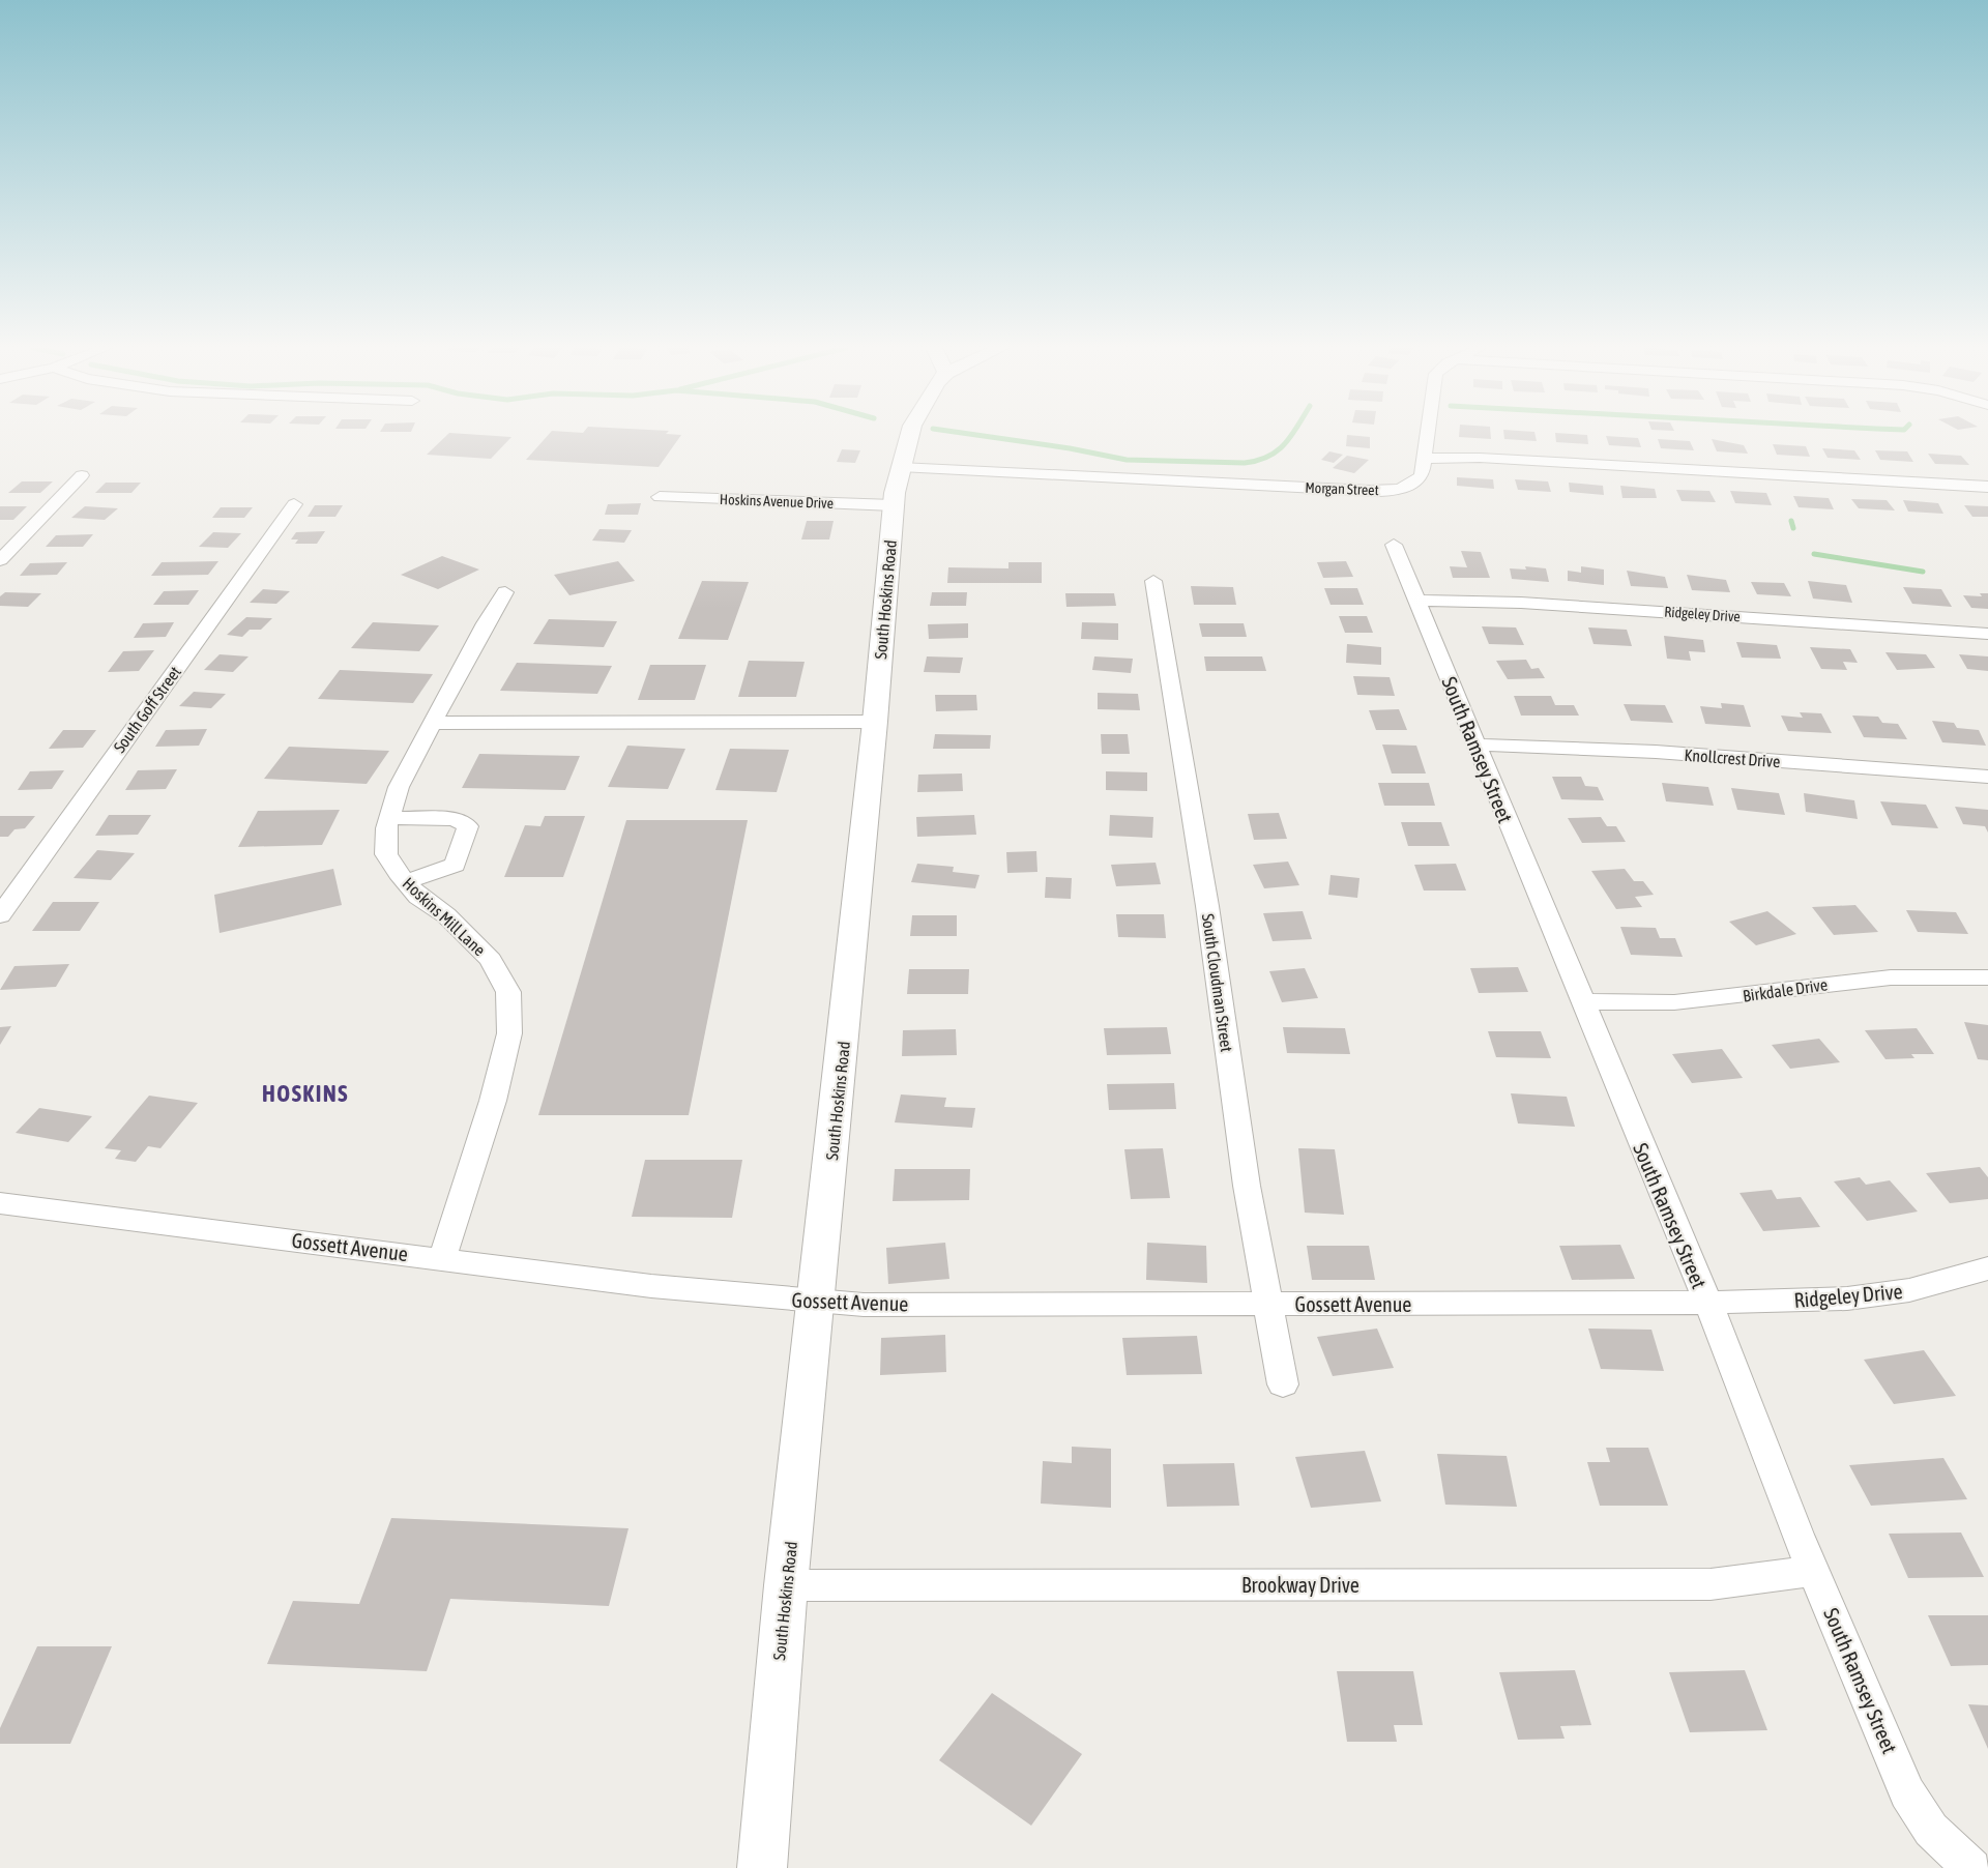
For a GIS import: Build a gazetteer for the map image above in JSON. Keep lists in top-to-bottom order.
{
  "streets": {
    "street": [
      "Morgan Street",
      "Hoskins Avenue Drive",
      "South Hoskins Road",
      "Ridgeley Drive",
      "South Goff Street",
      "South Ramsey Street",
      "Knollcrest Drive",
      "Hoskins Mill Lane",
      "South Cloudman Street",
      "Birkdale Drive",
      "Gossett Avenue",
      "Brookway Drive"
    ]
  },
  "crossings": [
    ["Morgan Street", "South Hoskins Road"],
    ["Hoskins Avenue Drive", "South Hoskins Road"],
    ["South Hoskins Road", "Gossett Avenue"],
    ["South Hoskins Road", "Brookway Drive"],
    ["Ridgeley Drive", "South Ramsey Street"],
    ["Ridgeley Drive", "Gossett Avenue"],
    ["South Ramsey Street", "Knollcrest Drive"],
    ["South Ramsey Street", "Birkdale Drive"],
    ["South Ramsey Street", "Gossett Avenue"],
    ["South Ramsey Street", "Brookway Drive"],
    ["Hoskins Mill Lane", "Gossett Avenue"],
    ["South Cloudman Street", "Gossett Avenue"]
  ],
  "districts": ["HOSKINS"]
}
